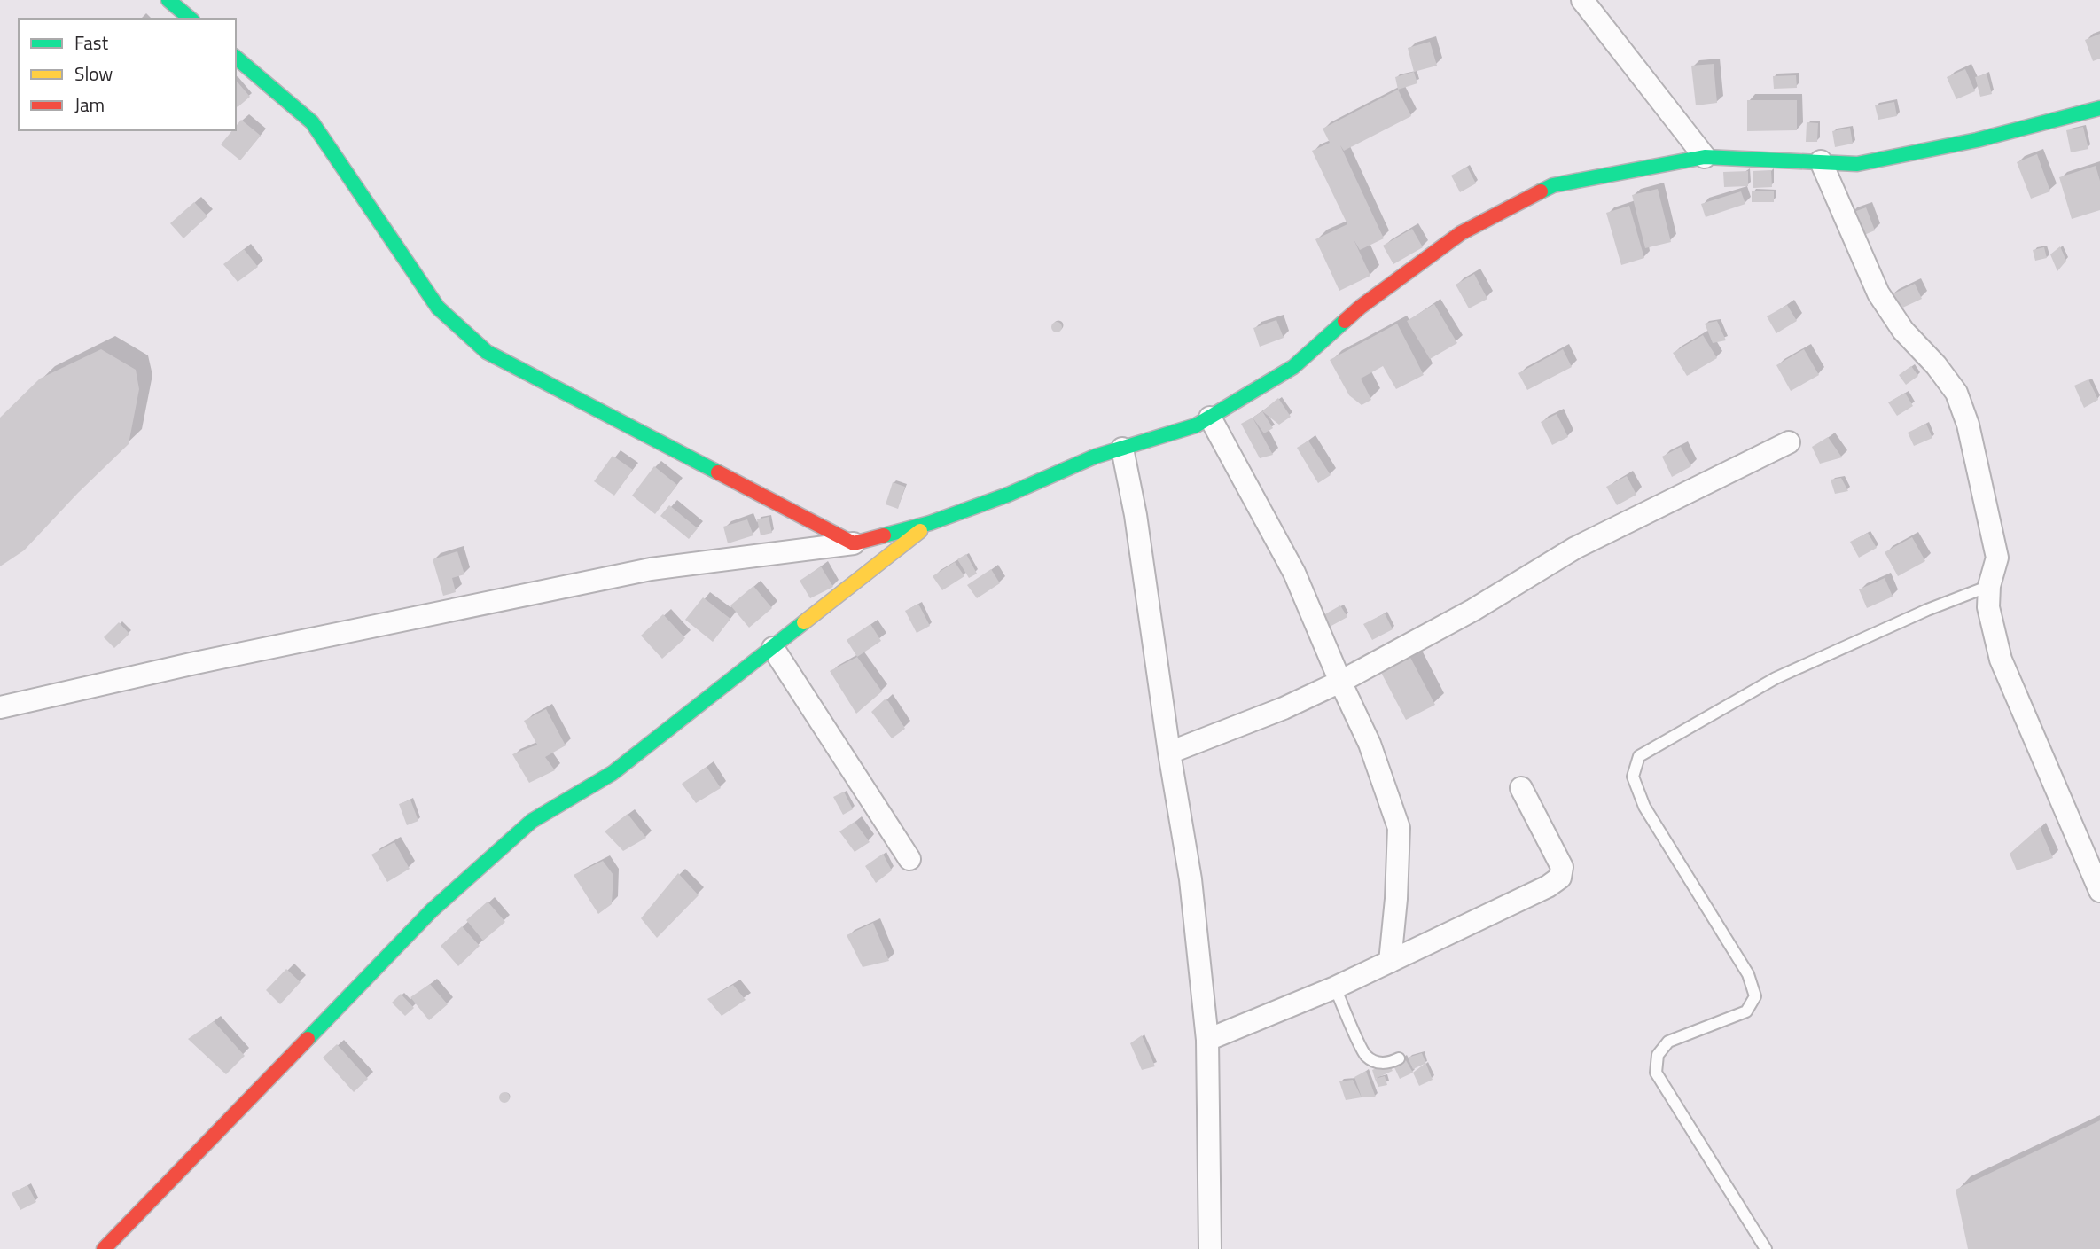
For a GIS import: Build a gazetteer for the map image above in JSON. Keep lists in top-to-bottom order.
{
  "legend": ["Fast", "Slow", "Jam"]
}
